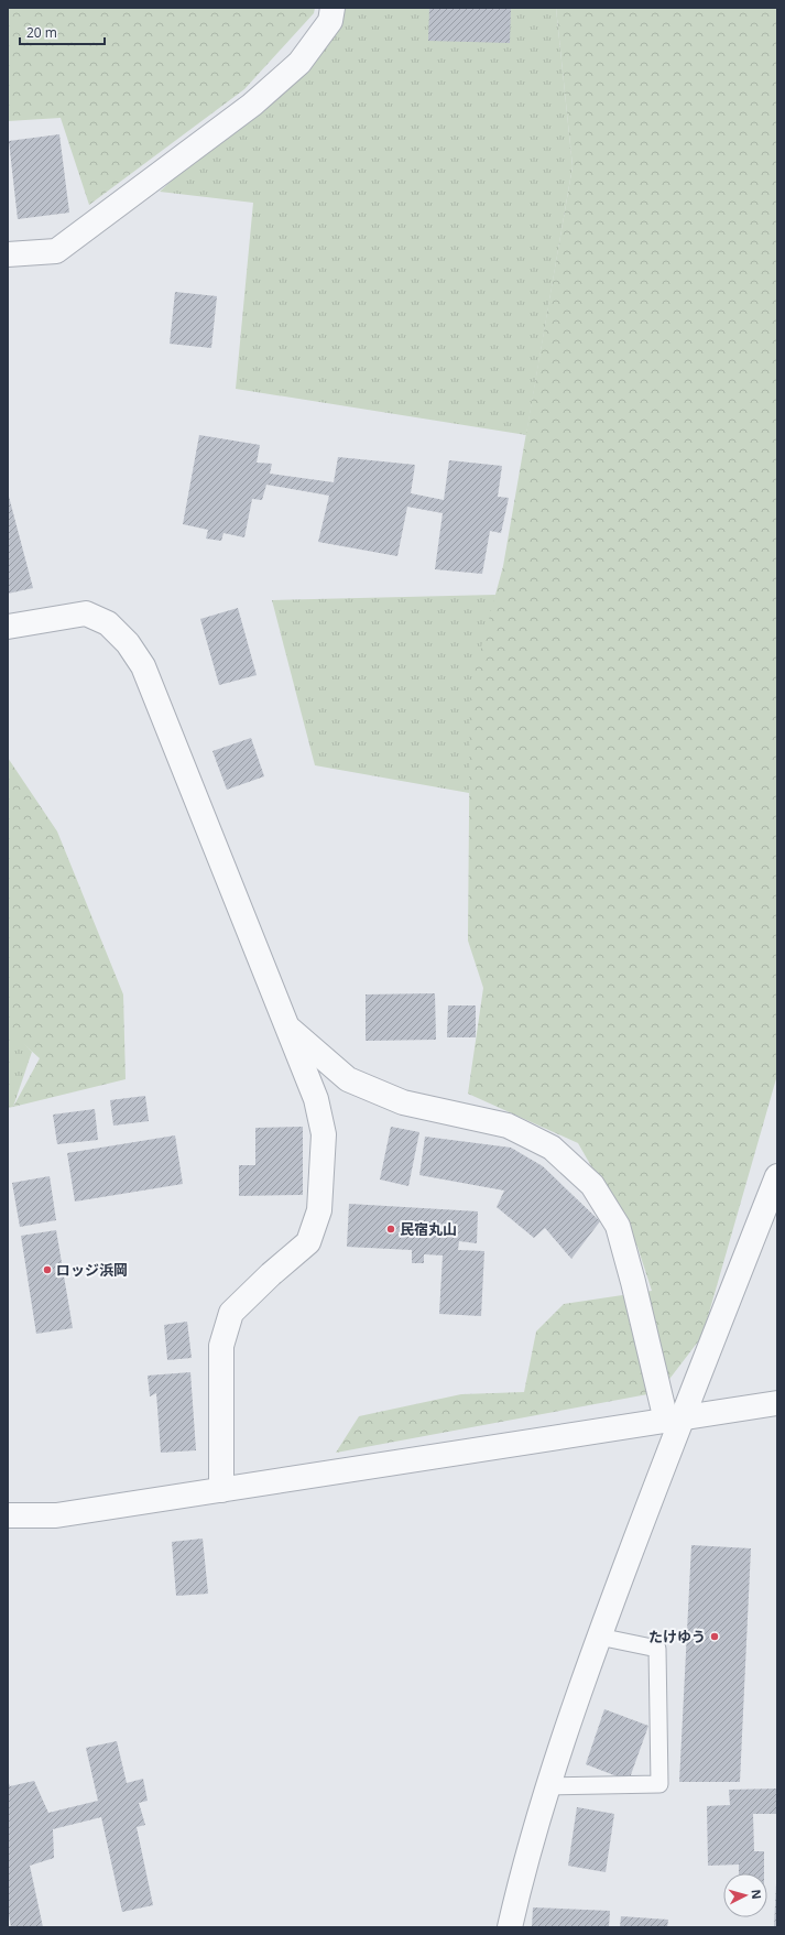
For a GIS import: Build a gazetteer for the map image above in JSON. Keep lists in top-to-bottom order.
{
  "places": ["民宿丸山", "ロッジ浜岡", "たけゆう"],
  "scale_bar": "20 m",
  "north": "right"
}
